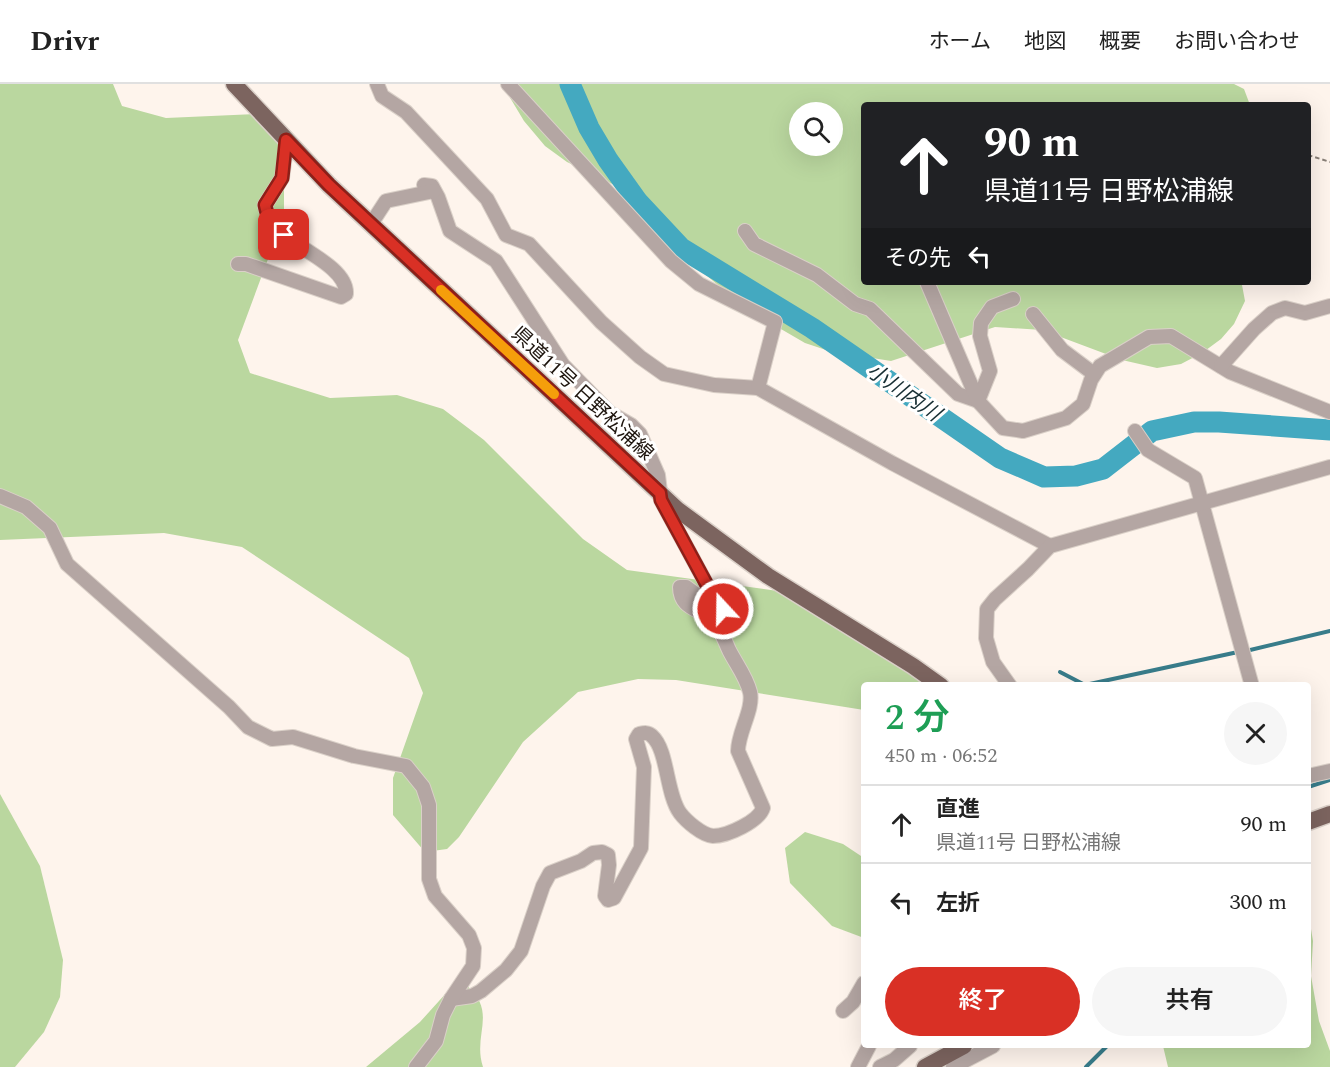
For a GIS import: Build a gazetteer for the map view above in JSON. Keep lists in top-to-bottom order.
{
  "streets": {
    "main road": ["県道11号 日野松浦線"]
  },
  "water": ["小川内川"],
  "page": {
    "header": "Drivr",
    "nav": [
      "ホーム",
      "地図",
      "概要",
      "お問い合わせ"
    ],
    "turn": ["90 m", "県道11号 日野松浦線"],
    "then": "その先",
    "heading": ["2 分", "450 m · 06:52"],
    "list": [
      {
        "name": "直進",
        "note": "県道11号 日野松浦線",
        "value": "90 m"
      },
      {
        "name": "左折",
        "value": "300 m"
      }
    ],
    "buttons": ["終了", "共有"]
  }
}
